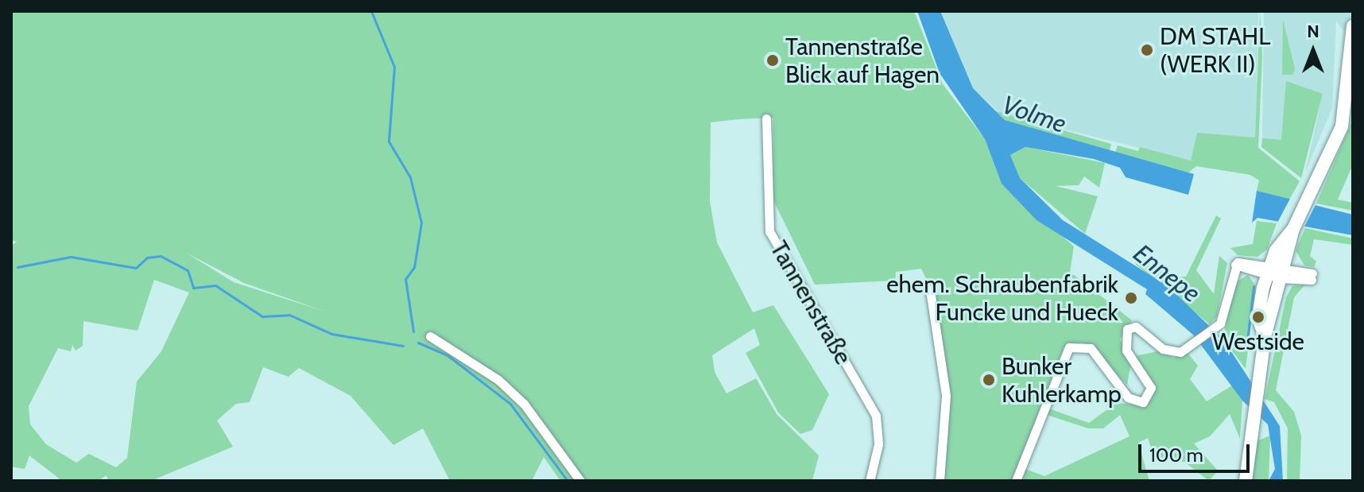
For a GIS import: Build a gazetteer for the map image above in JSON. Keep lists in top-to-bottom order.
{
  "streets": {
    "street": ["Tannenstraße"]
  },
  "water": ["Volme", "Ennepe"],
  "places": [
    "DM STAHL (WERK II)",
    "Tannenstraße Blick auf Hagen",
    "ehem. Schraubenfabrik Funcke und Hueck",
    "Westside",
    "Bunker Kuhlerkamp"
  ],
  "scale_bar": "100 m",
  "north": "top"
}
